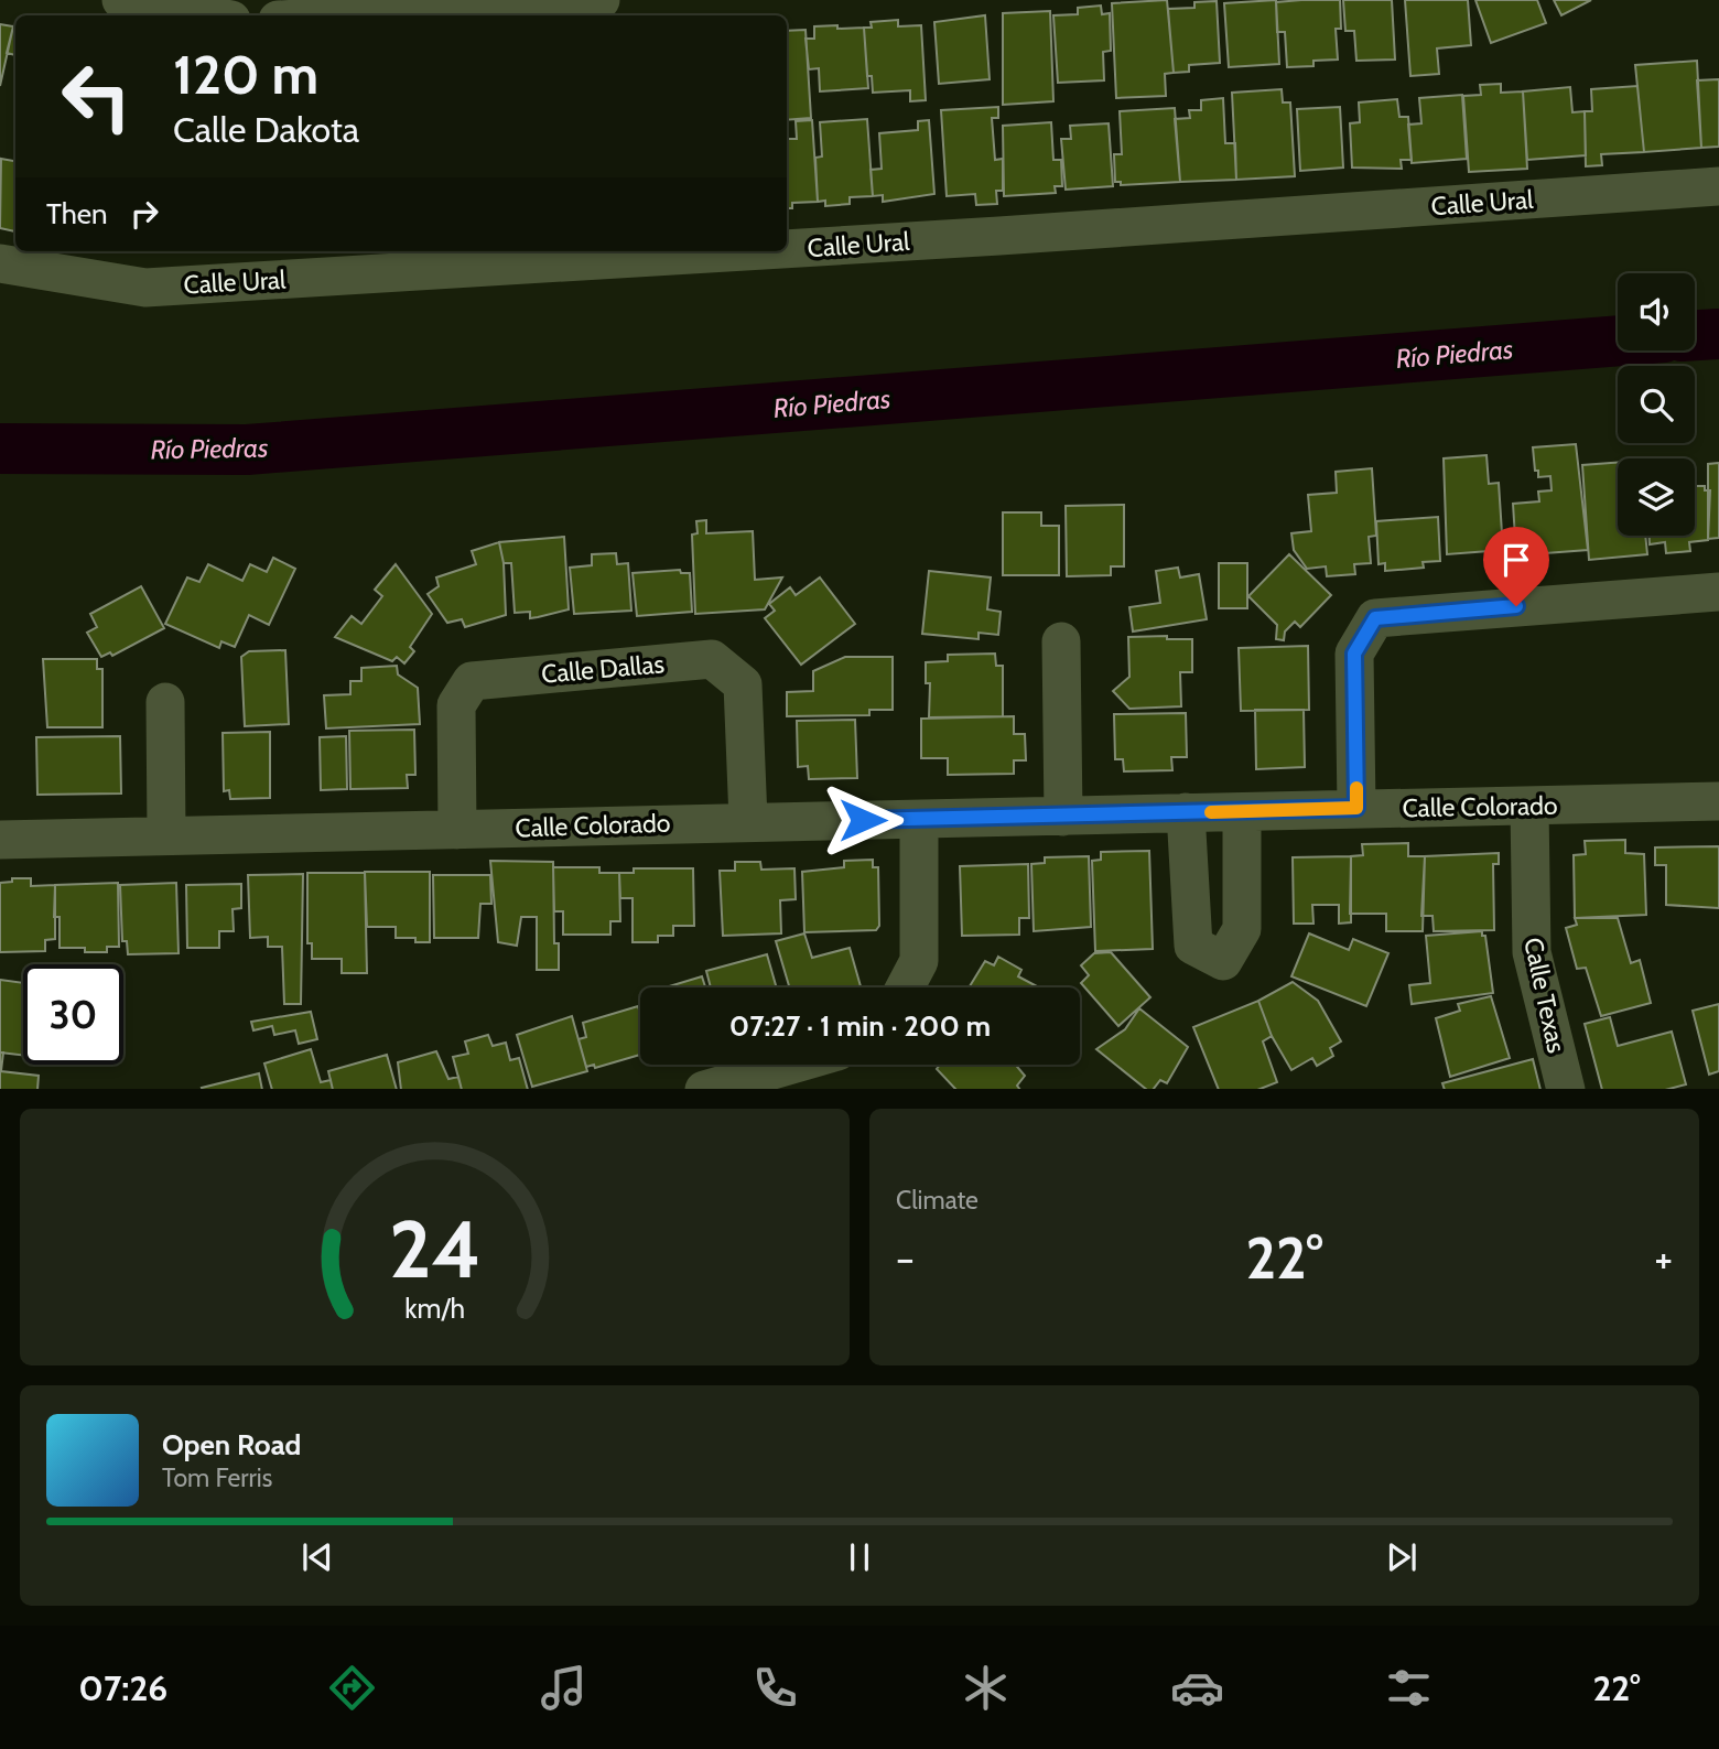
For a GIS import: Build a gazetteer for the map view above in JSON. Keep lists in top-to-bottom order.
{
  "streets": {
    "street": [
      "Calle Ural",
      "Calle Dallas",
      "Calle Colorado",
      "Calle Texas"
    ]
  },
  "crossings": [
    ["Calle Dallas", "Calle Colorado"],
    ["Calle Colorado", "Calle Texas"]
  ],
  "water": ["Río Piedras"],
  "page": {
    "turn": ["120 m", "Calle Dakota"],
    "then": "Then",
    "limit": "30",
    "trip": "07:27 · 1 min · 200 m",
    "tile": "Climate",
    "heat": ["−", "22°", "+"],
    "song": ["Open Road", "Tom Ferris"],
    "tabs": ["07:26", "22°"],
    "gauge": ["24", "km/h"]
  }
}
